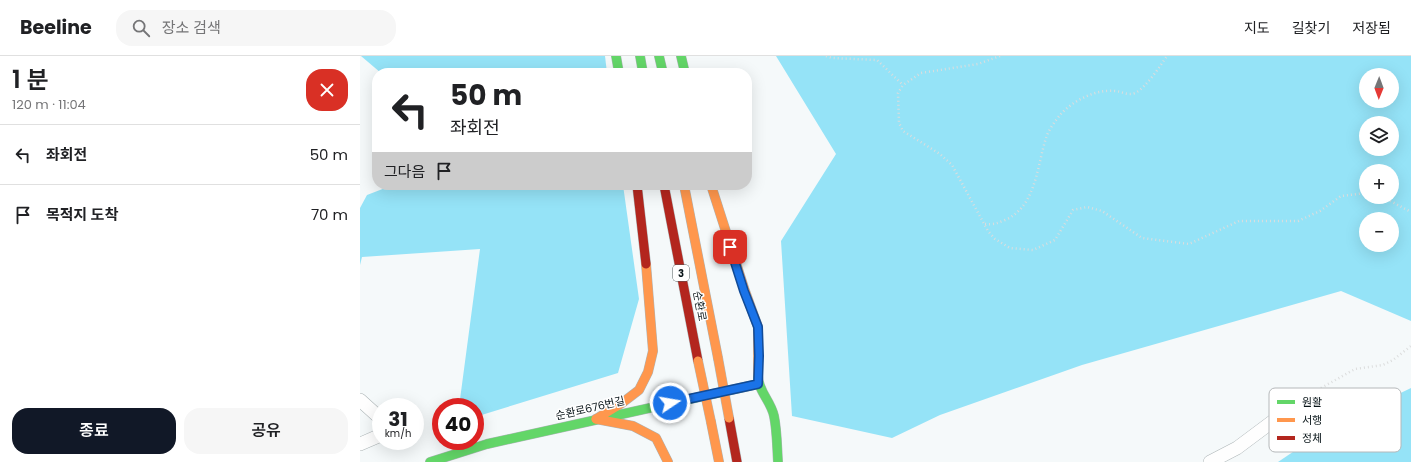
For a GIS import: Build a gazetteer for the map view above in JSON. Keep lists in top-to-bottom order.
{
  "streets": {
    "main road": ["3", "순환로", "순환로676번길"]
  },
  "legend": ["원활", "서행", "정체"],
  "north": "bottom",
  "page": {
    "header": "Beeline",
    "search": "장소 검색",
    "nav": ["지도", "길찾기", "저장됨"],
    "heading": ["1 분", "120 m · 11:04"],
    "map_buttons": ["+", "−"],
    "turn": ["50 m", "좌회전"],
    "list": [
      {
        "name": "좌회전",
        "value": "50 m"
      },
      {
        "name": "목적지 도착",
        "value": "70 m"
      }
    ],
    "then": "그다음",
    "speed": "31 km/h",
    "limit": "40",
    "buttons": ["종료", "공유"]
  }
}
